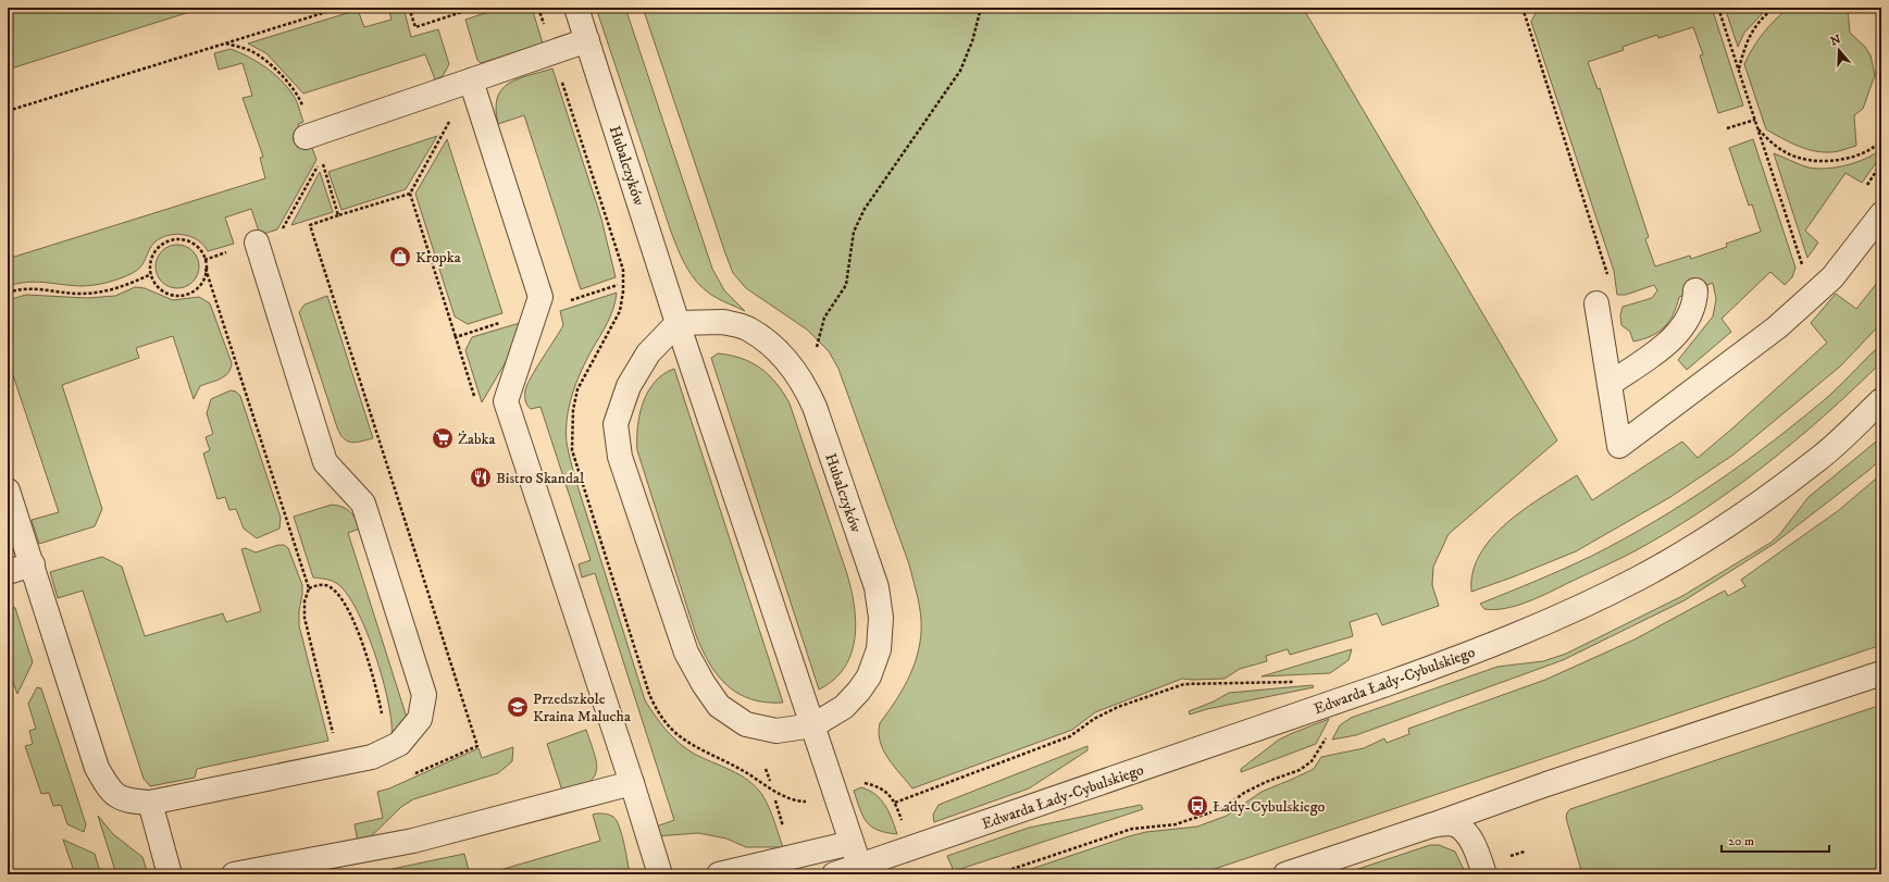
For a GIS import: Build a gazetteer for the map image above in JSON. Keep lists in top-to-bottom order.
{
  "streets": {
    "street": ["Hubalczyków", "Edwarda Łady-Cybulskiego"]
  },
  "crossings": [
    ["Hubalczyków", "Edwarda Łady-Cybulskiego"]
  ],
  "places": {
    "shop": ["Kropka"],
    "supermarket": ["Żabka"],
    "restaurant": ["Bistro Skandal"],
    "school or university": ["Przedszkole Kraina Malucha"],
    "bus stop": ["Łady-Cybulskiego"]
  },
  "scale_bar": "20 m",
  "north": "top"
}
